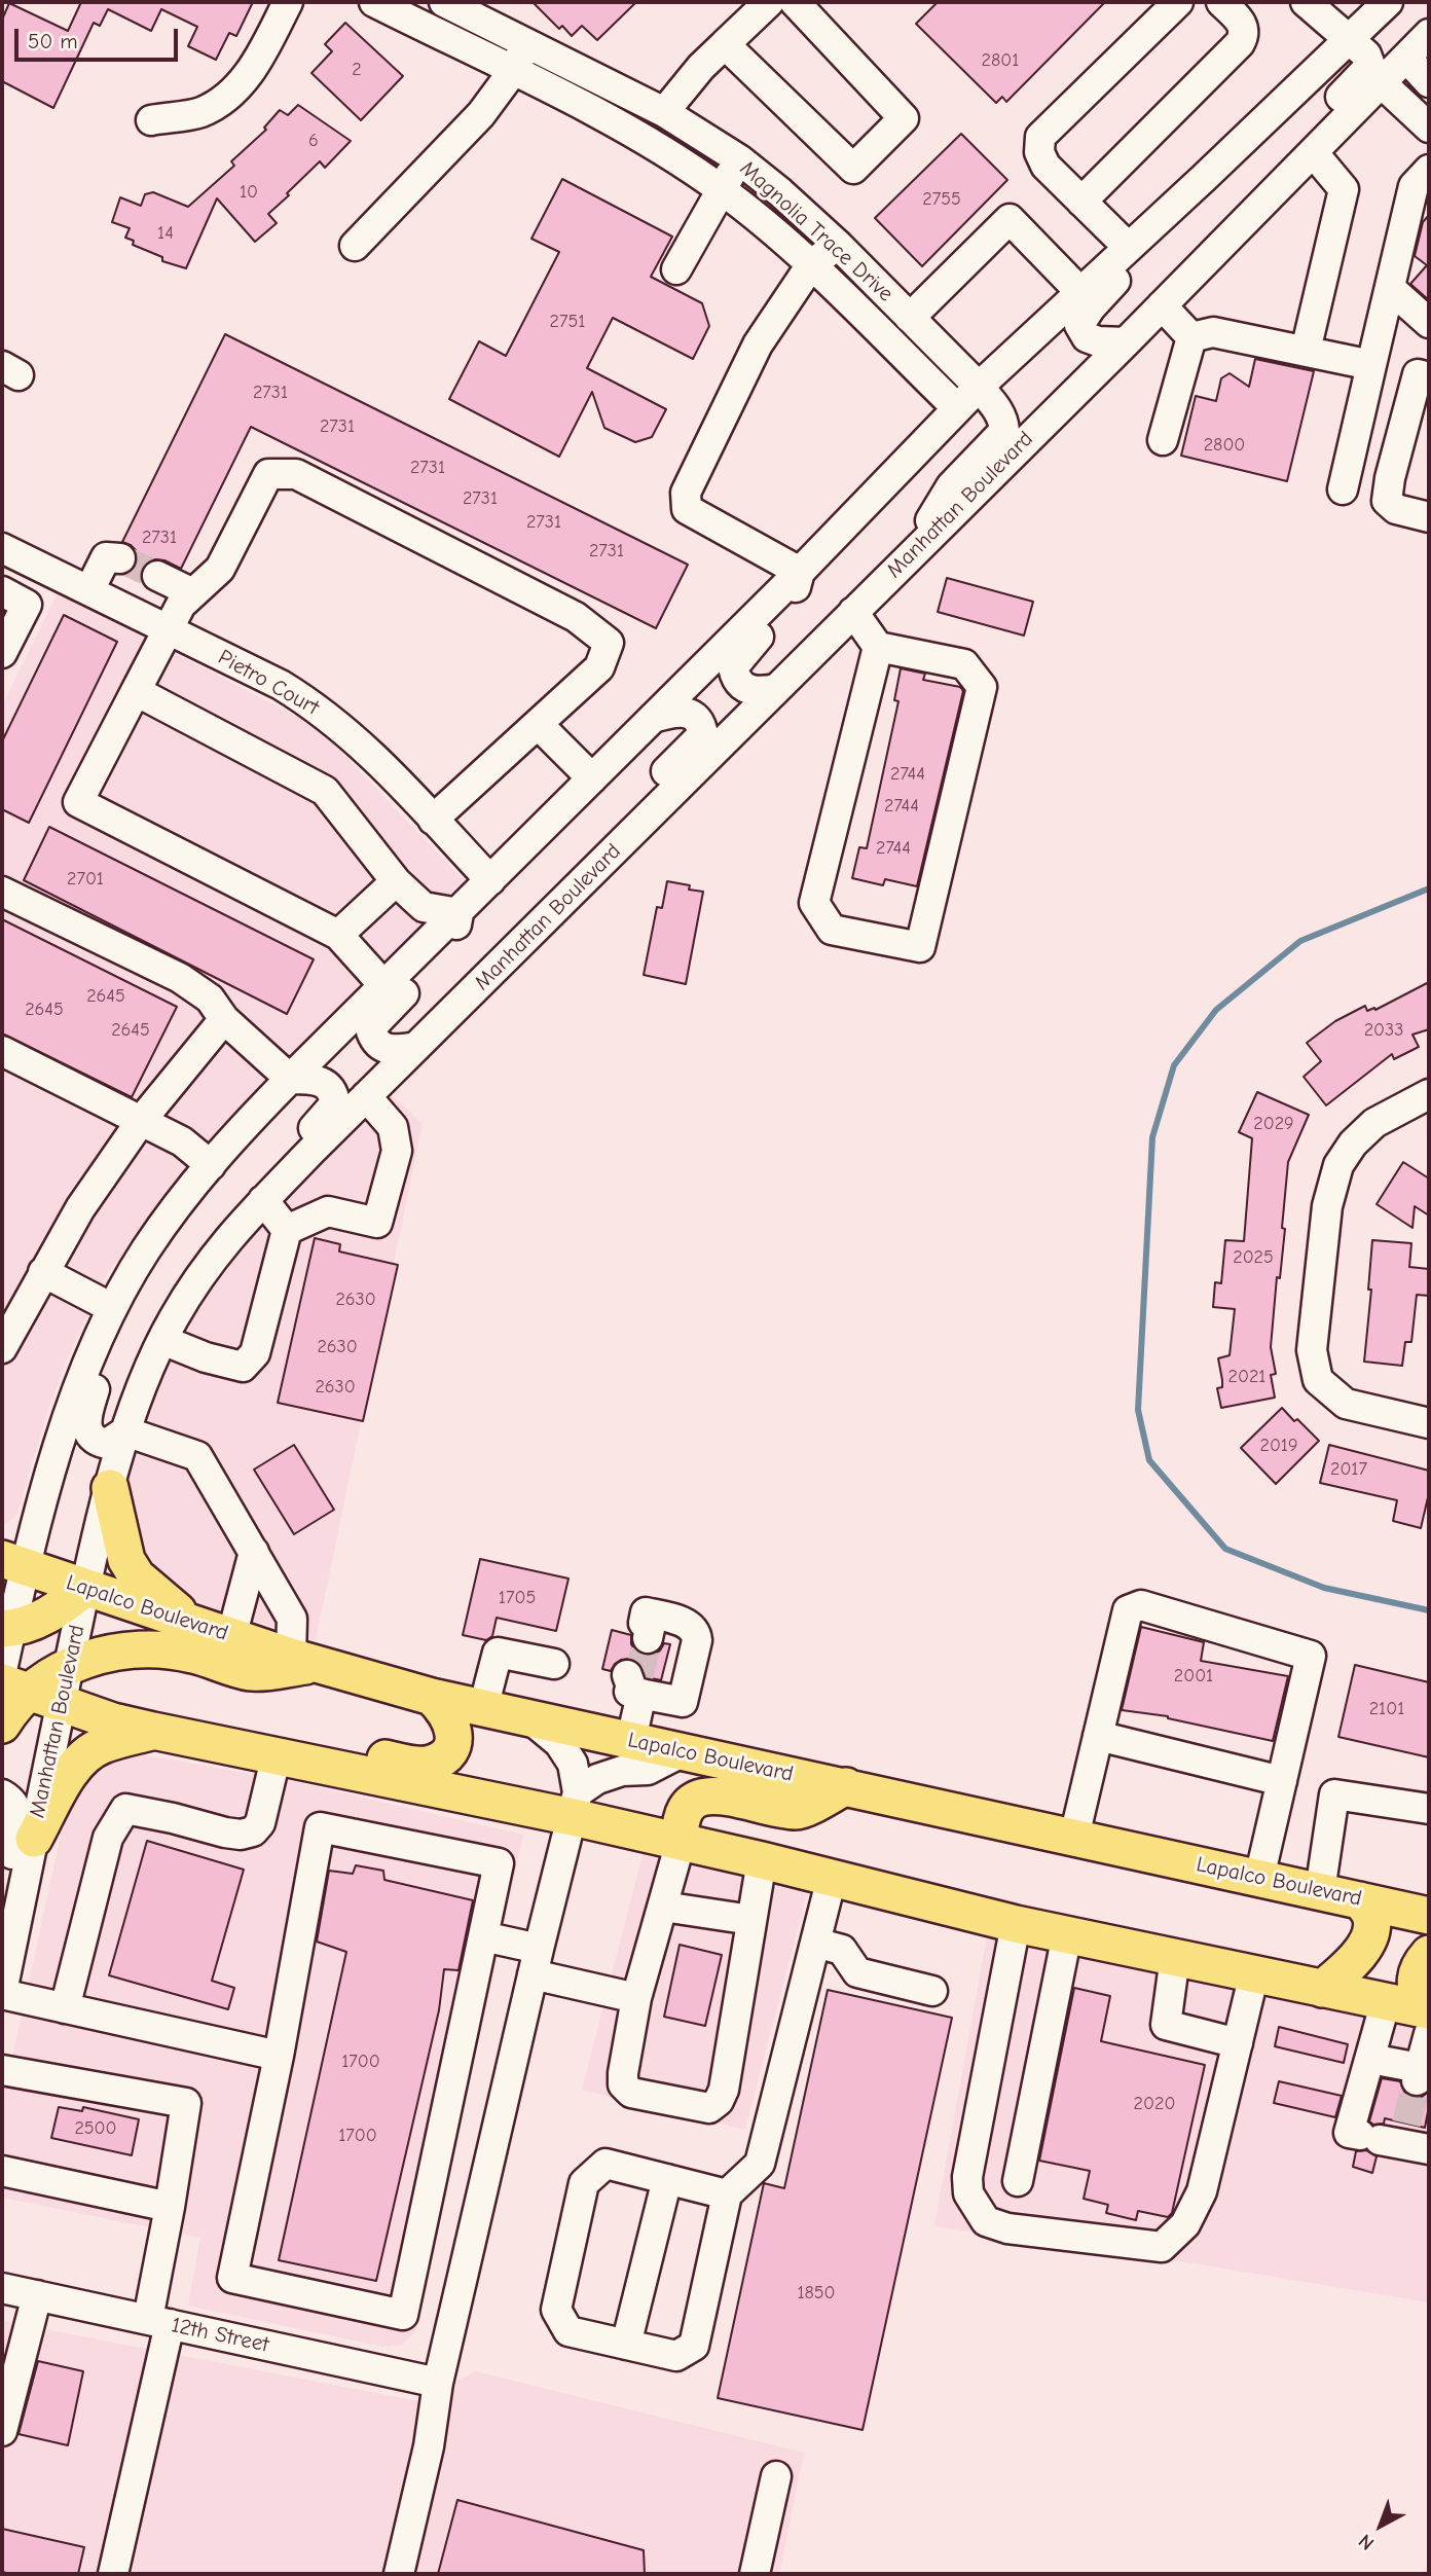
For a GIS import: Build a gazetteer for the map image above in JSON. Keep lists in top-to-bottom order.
{
  "streets": {
    "main road": ["Lapalco Boulevard"],
    "street": [
      "Magnolia Trace Drive",
      "Manhattan Boulevard",
      "Pietro Court",
      "12th Street"
    ]
  },
  "crossings": [
    ["Magnolia Trace Drive", "Manhattan Boulevard"],
    ["Manhattan Boulevard", "Lapalco Boulevard"]
  ],
  "house_numbers": [
    "2801",
    "2",
    "6",
    "10",
    "2755",
    "14",
    "2751",
    "2731",
    "2731",
    "2800",
    "2731",
    "2731",
    "2731",
    "2731",
    "2731",
    "2744",
    "2744",
    "2744",
    "2701",
    "2645",
    "2645",
    "2645",
    "2033",
    "2029",
    "2025",
    "2630",
    "2630",
    "2021",
    "2630",
    "2019",
    "2017",
    "1705",
    "2001",
    "2101",
    "1700",
    "2020",
    "2500",
    "1700",
    "1850"
  ],
  "scale_bar": "50 m",
  "north": "bottom left"
}
